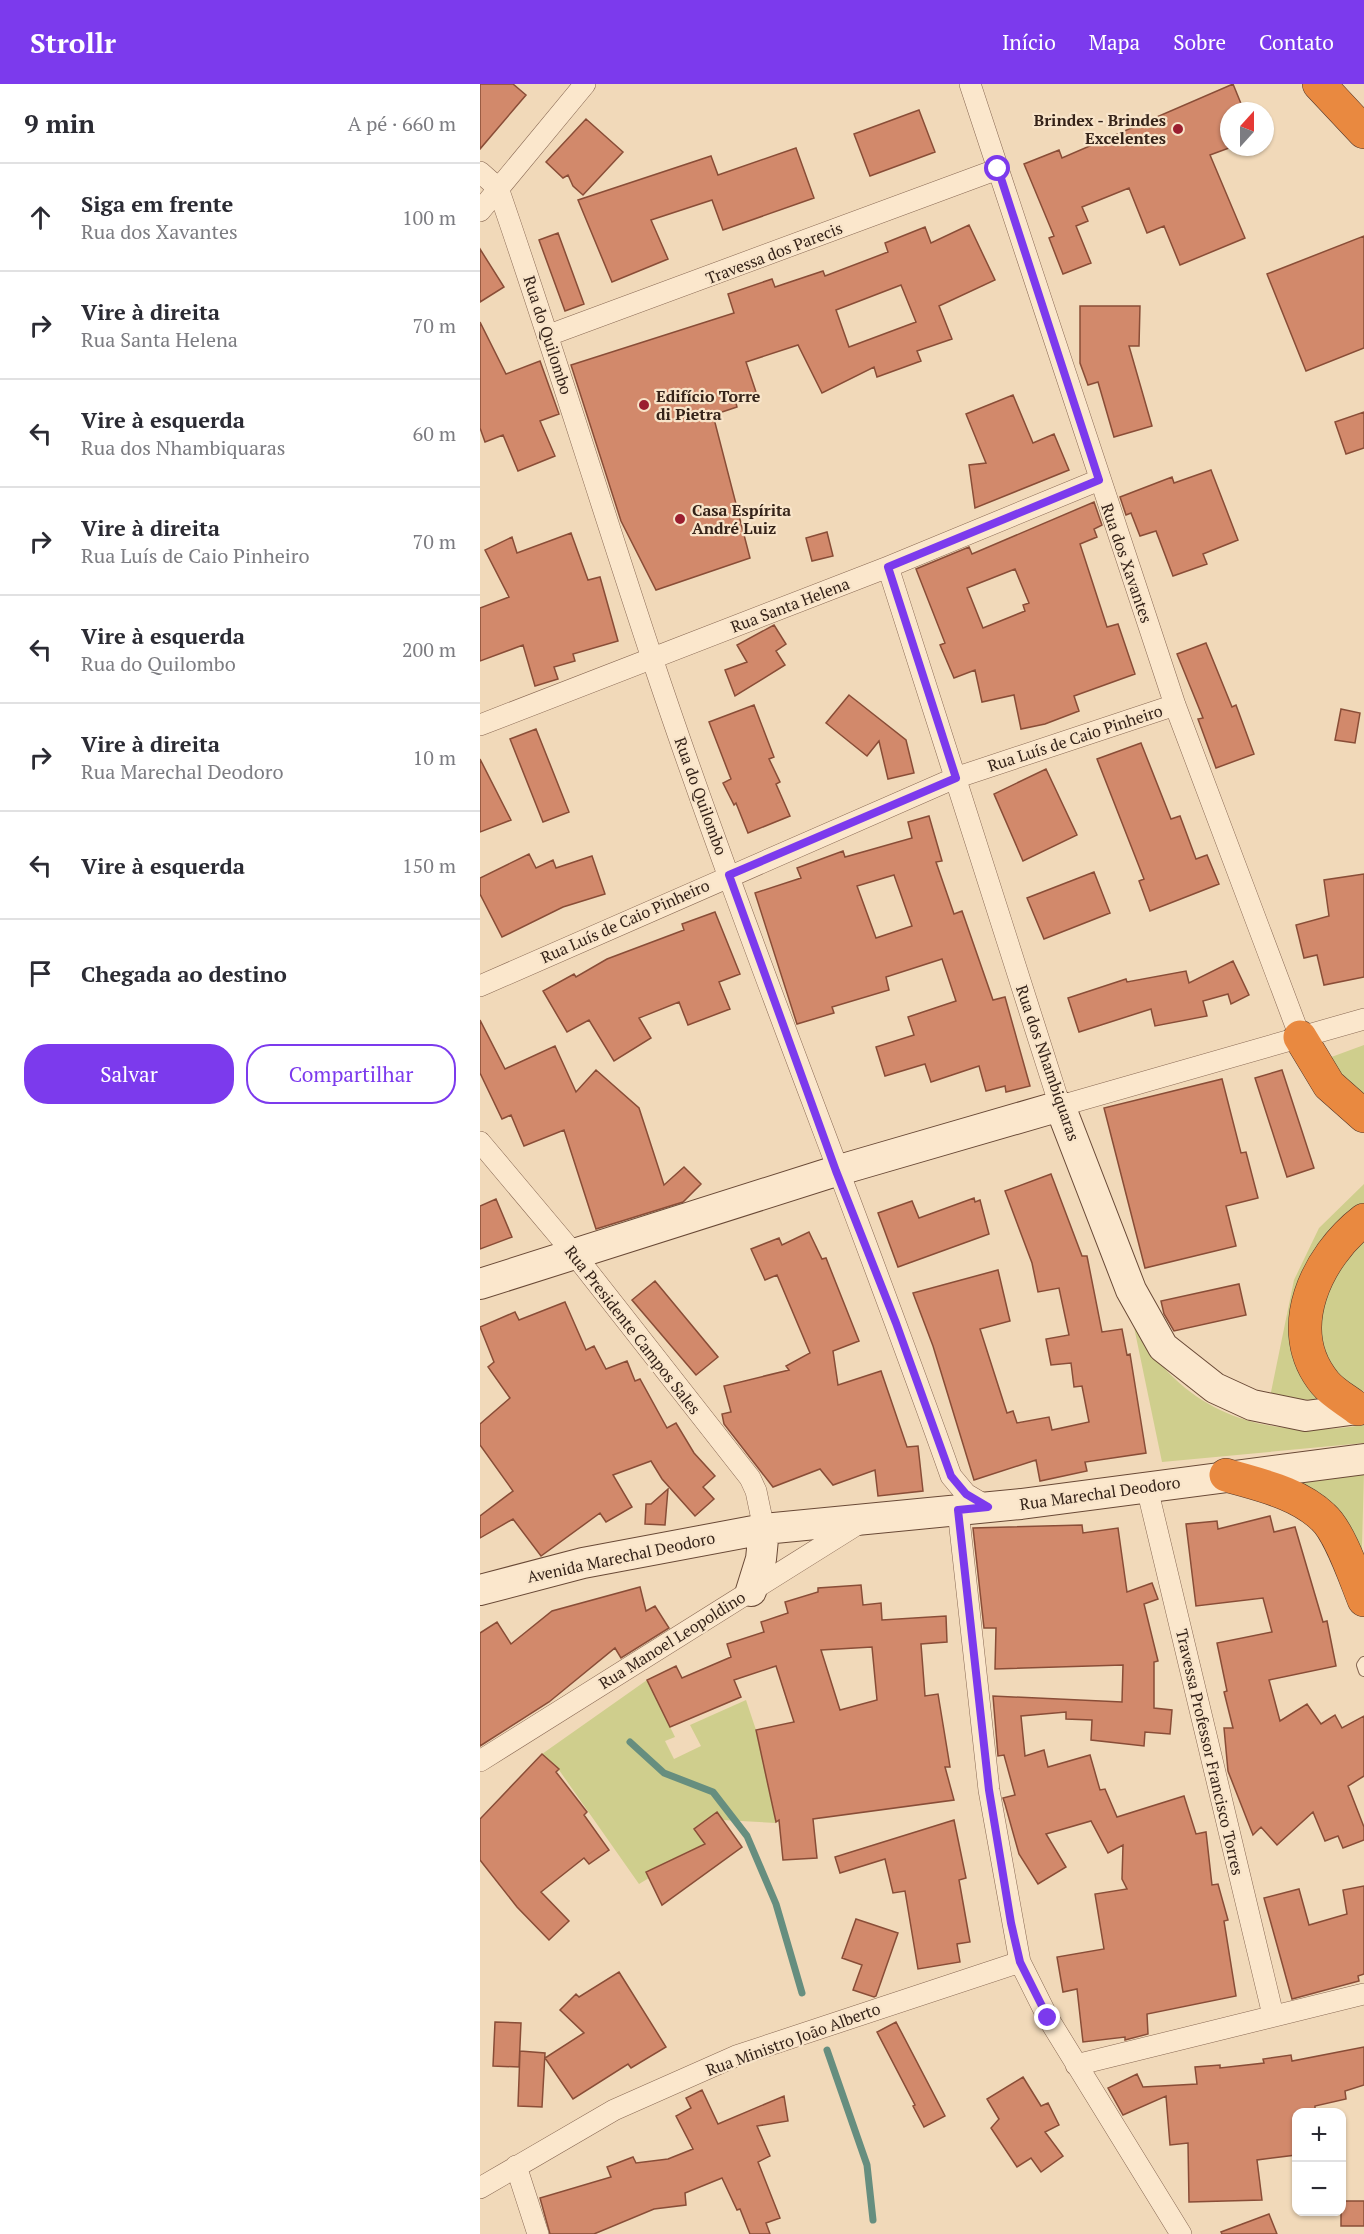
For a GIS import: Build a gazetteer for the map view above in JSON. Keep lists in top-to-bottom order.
{
  "streets": {
    "main road": ["Rua dos Nhambiquaras", "Rua Marechal Deodoro", "Avenida Marechal Deodoro"],
    "street": [
      "Travessa dos Parecis",
      "Rua do Quilombo",
      "Rua dos Xavantes",
      "Rua Santa Helena",
      "Rua Luís de Caio Pinheiro",
      "Rua Presidente Campos Sales",
      "Rua Manoel Leopoldino",
      "Travessa Professor Francisco Torres",
      "Rua Ministro João Alberto"
    ]
  },
  "crossings": [
    ["Travessa dos Parecis", "Rua do Quilombo"],
    ["Travessa dos Parecis", "Rua dos Xavantes"],
    ["Rua do Quilombo", "Rua Santa Helena"],
    ["Rua do Quilombo", "Rua Luís de Caio Pinheiro"],
    ["Rua do Quilombo", "Rua Marechal Deodoro"],
    ["Rua dos Xavantes", "Rua Santa Helena"],
    ["Rua dos Xavantes", "Rua Luís de Caio Pinheiro"],
    ["Rua Santa Helena", "Rua dos Nhambiquaras"],
    ["Rua Luís de Caio Pinheiro", "Rua dos Nhambiquaras"],
    ["Rua Presidente Campos Sales", "Rua Marechal Deodoro"],
    ["Rua Presidente Campos Sales", "Avenida Marechal Deodoro"],
    ["Rua Marechal Deodoro", "Avenida Marechal Deodoro"],
    ["Rua Marechal Deodoro", "Rua Manoel Leopoldino"],
    ["Rua Marechal Deodoro", "Travessa Professor Francisco Torres"]
  ],
  "places": ["Brindex - Brindes Excelentes", "Edifício Torre di Pietra", "Casa Espírita André Luiz"],
  "north": "top",
  "page": {
    "header": "Strollr",
    "nav": [
      "Início",
      "Mapa",
      "Sobre",
      "Contato"
    ],
    "heading": ["9 min", "A pé · 660 m"],
    "list": [
      ["Siga em frente", "Rua dos Xavantes", "100 m"],
      ["Vire à direita", "Rua Santa Helena", "70 m"],
      ["Vire à esquerda", "Rua dos Nhambiquaras", "60 m"],
      ["Vire à direita", "Rua Luís de Caio Pinheiro", "70 m"],
      ["Vire à esquerda", "Rua do Quilombo", "200 m"],
      ["Vire à direita", "Rua Marechal Deodoro", "10 m"],
      ["Vire à esquerda", "150 m"],
      "Chegada ao destino"
    ],
    "buttons": ["Salvar", "Compartilhar"],
    "map_buttons": ["+", "−"]
  }
}
